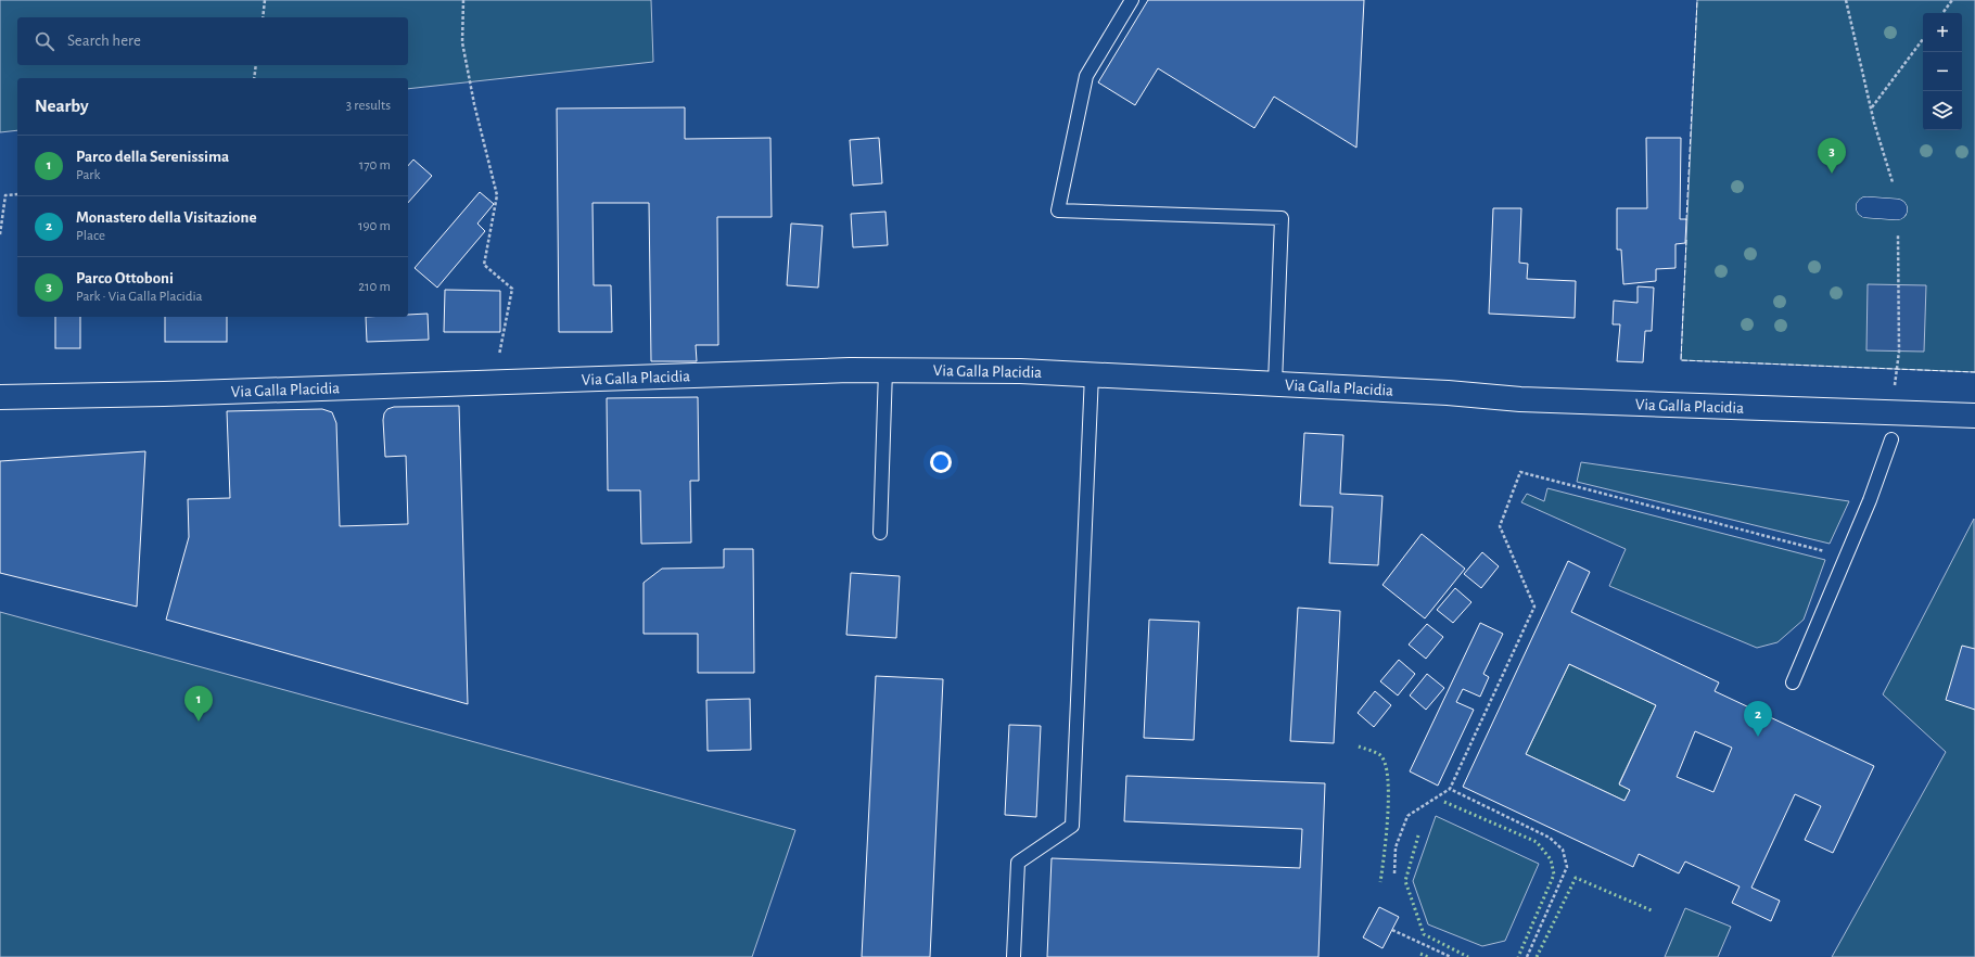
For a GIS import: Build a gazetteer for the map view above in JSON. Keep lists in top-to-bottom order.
{
  "streets": {
    "main road": ["Via Galla Placidia"]
  },
  "page": {
    "map_buttons": ["+", "−"],
    "search": "Search here",
    "heading": ["Nearby", "3 results"],
    "list": [
      {
        "mark": "1",
        "name": "Parco della Serenissima",
        "note": "Park",
        "value": "170 m"
      },
      {
        "mark": "2",
        "name": "Monastero della Visitazione",
        "note": "Place",
        "value": "190 m"
      },
      {
        "mark": "3",
        "name": "Parco Ottoboni",
        "note": "Park · Via Galla Placidia",
        "value": "210 m"
      }
    ],
    "pins": ["3", "1", "2"]
  }
}
